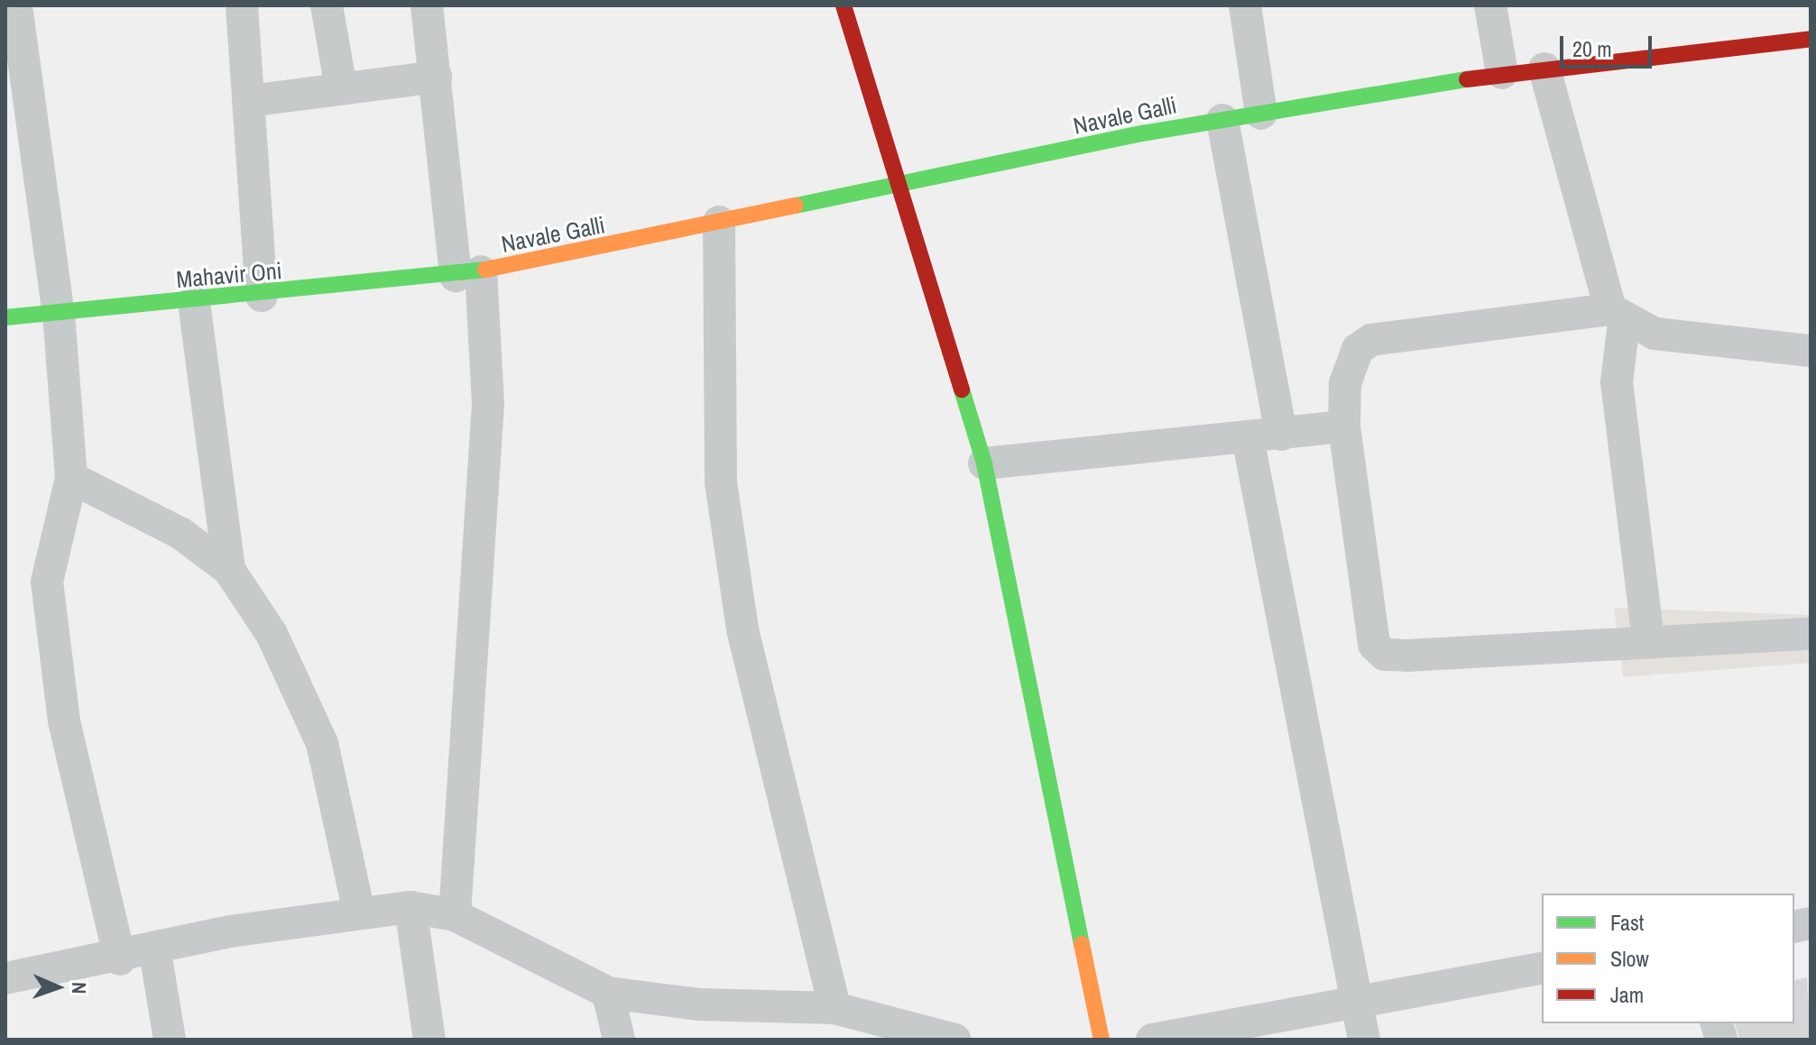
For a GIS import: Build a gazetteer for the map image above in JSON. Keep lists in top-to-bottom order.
{
  "streets": {
    "street": ["Navale Galli", "Mahavir Oni"]
  },
  "crossings": [
    ["Navale Galli", "Mahavir Oni"]
  ],
  "legend": ["Fast", "Slow", "Jam"],
  "scale_bar": "20 m",
  "north": "right"
}
